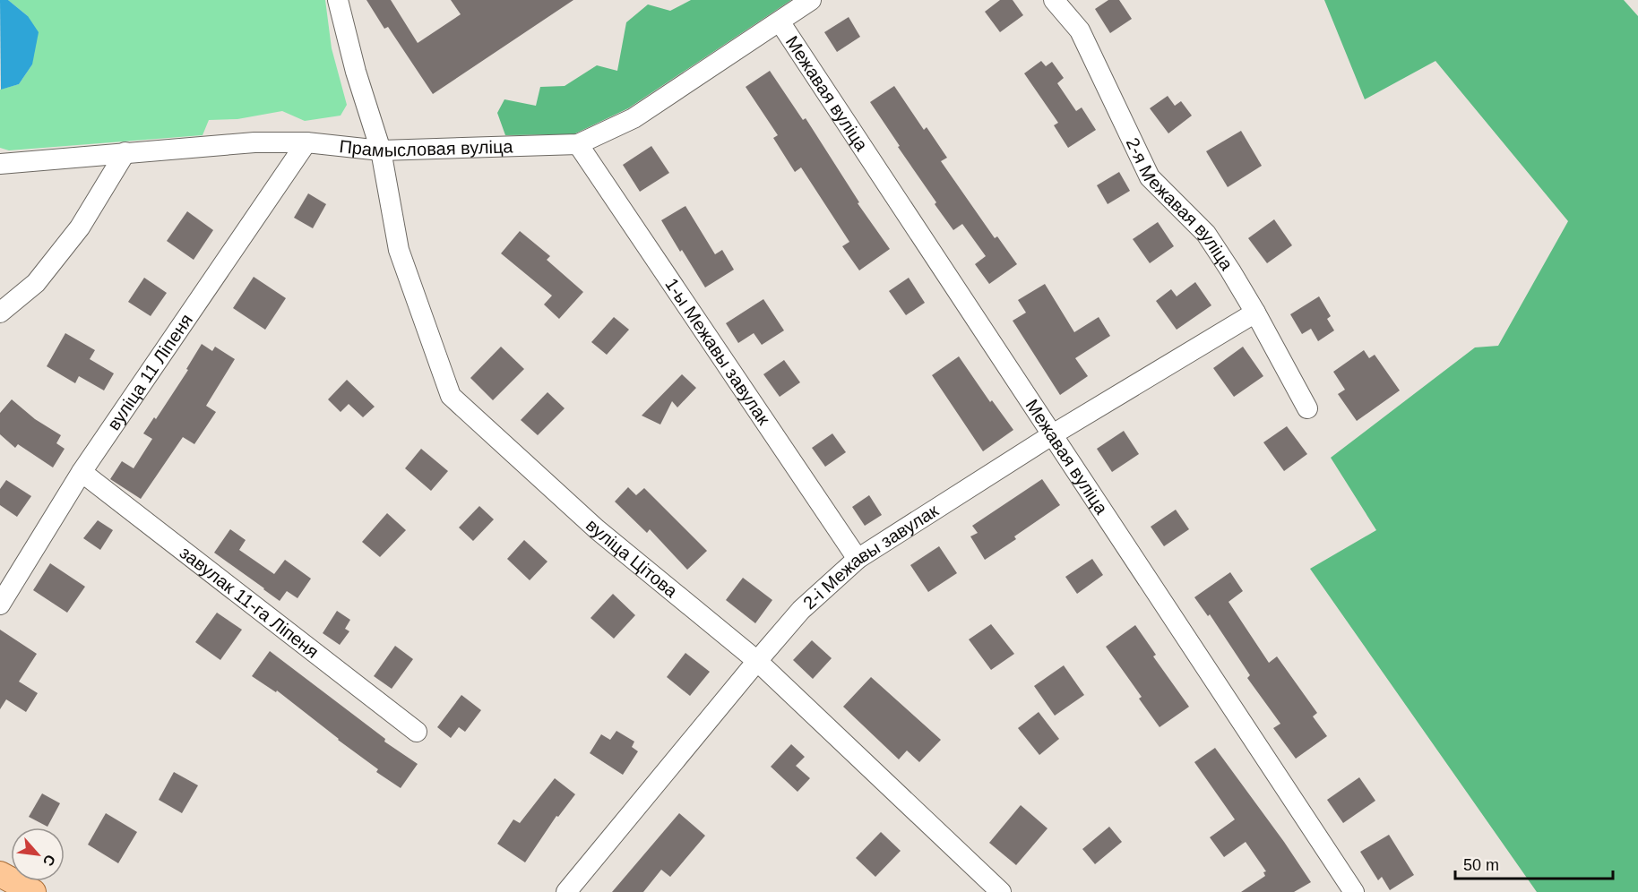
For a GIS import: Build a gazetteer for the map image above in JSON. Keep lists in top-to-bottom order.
{
  "streets": {
    "street": [
      "Межавая вуліца",
      "Прамысловая вуліца",
      "2-я Межавая вуліца",
      "1-ы Межавы завулак",
      "вуліца 11 Ліпеня",
      "вуліца Цітова",
      "2-і Межавы завулак",
      "завулак 11-га Ліпеня"
    ]
  },
  "crossings": [
    ["Межавая вуліца", "Прамысловая вуліца"],
    ["Межавая вуліца", "2-і Межавы завулак"],
    ["Прамысловая вуліца", "1-ы Межавы завулак"],
    ["Прамысловая вуліца", "вуліца 11 Ліпеня"],
    ["Прамысловая вуліца", "вуліца Цітова"],
    ["2-я Межавая вуліца", "2-і Межавы завулак"],
    ["1-ы Межавы завулак", "2-і Межавы завулак"],
    ["вуліца 11 Ліпеня", "завулак 11-га Ліпеня"],
    ["вуліца Цітова", "2-і Межавы завулак"]
  ],
  "scale_bar": "50 m",
  "north": "bottom right"
}
